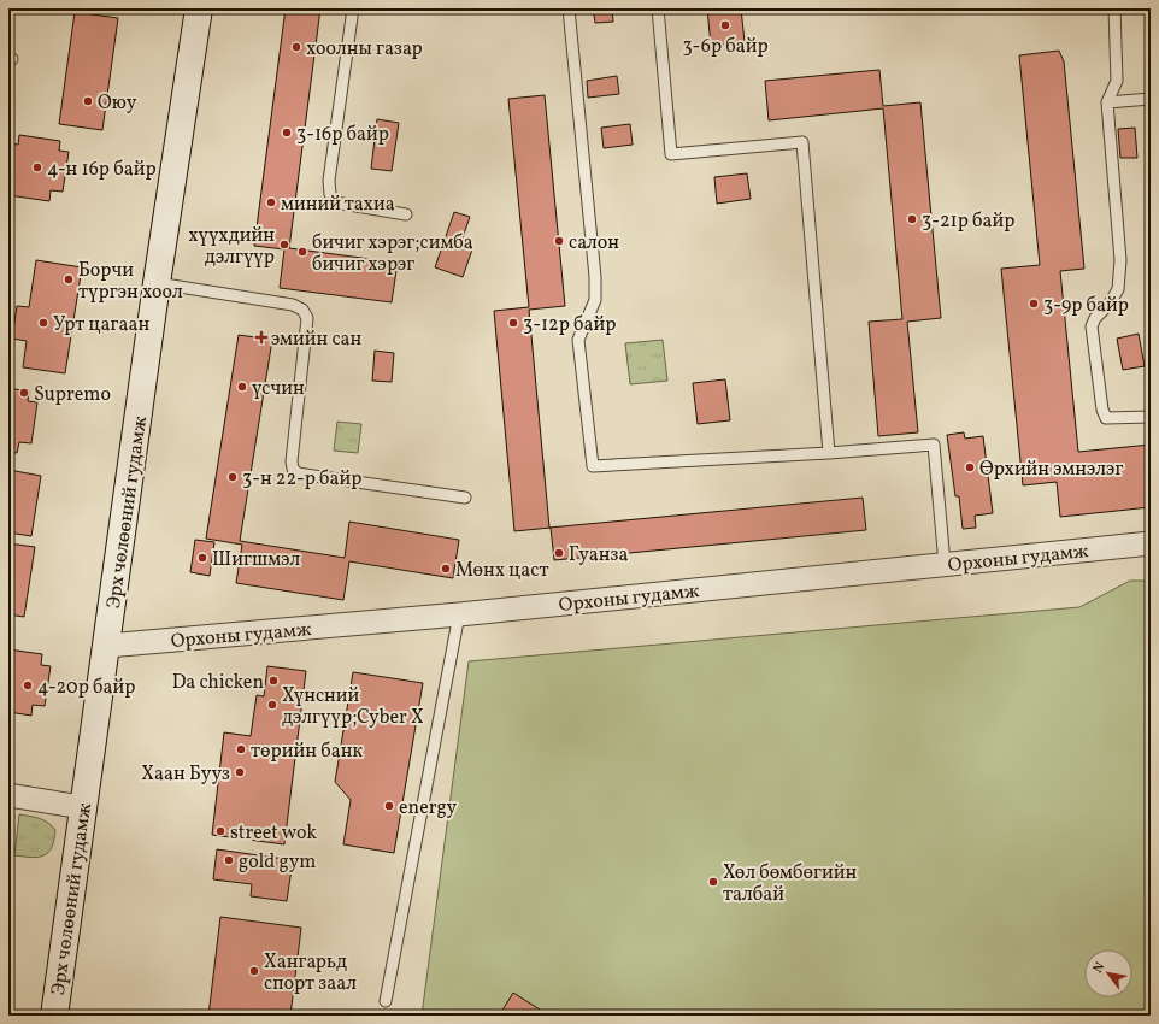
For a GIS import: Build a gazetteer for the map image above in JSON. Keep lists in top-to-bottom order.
{
  "streets": {
    "main road": ["Эрх чөлөөний гудамж"],
    "street": ["Орхоны гудамж"]
  },
  "crossings": [
    ["Эрх чөлөөний гудамж", "Орхоны гудамж"]
  ],
  "places": {
    "other": [
      "3-6р байр",
      "хоолны газар",
      "Оюу",
      "3-16р байр",
      "4-н 16р байр",
      "миний тахиа",
      "3-21р байр",
      "салон",
      "хүүхдийн дэлгүүр",
      "бичиг хэрэг;симба бичиг хэрэг",
      "Борчи түргэн хоол",
      "3-9р байр",
      "Урт цагаан",
      "3-12р байр",
      "үсчин",
      "Supremo",
      "Өрхийн эмнэлэг",
      "3-н 22-р байр",
      "Гуанза",
      "Шигшмэл",
      "Мөнх цаст",
      "Da chicken",
      "4-20р байр",
      "Хүнсний дэлгүүр;Cyber X",
      "төрийн банк",
      "Хаан Бууз",
      "energy",
      "street wok",
      "gold gym",
      "Хөл бөмбөгийн талбай",
      "Хангарьд спорт заал"
    ],
    "health": ["эмийн сан"]
  },
  "north": "top left"
}
